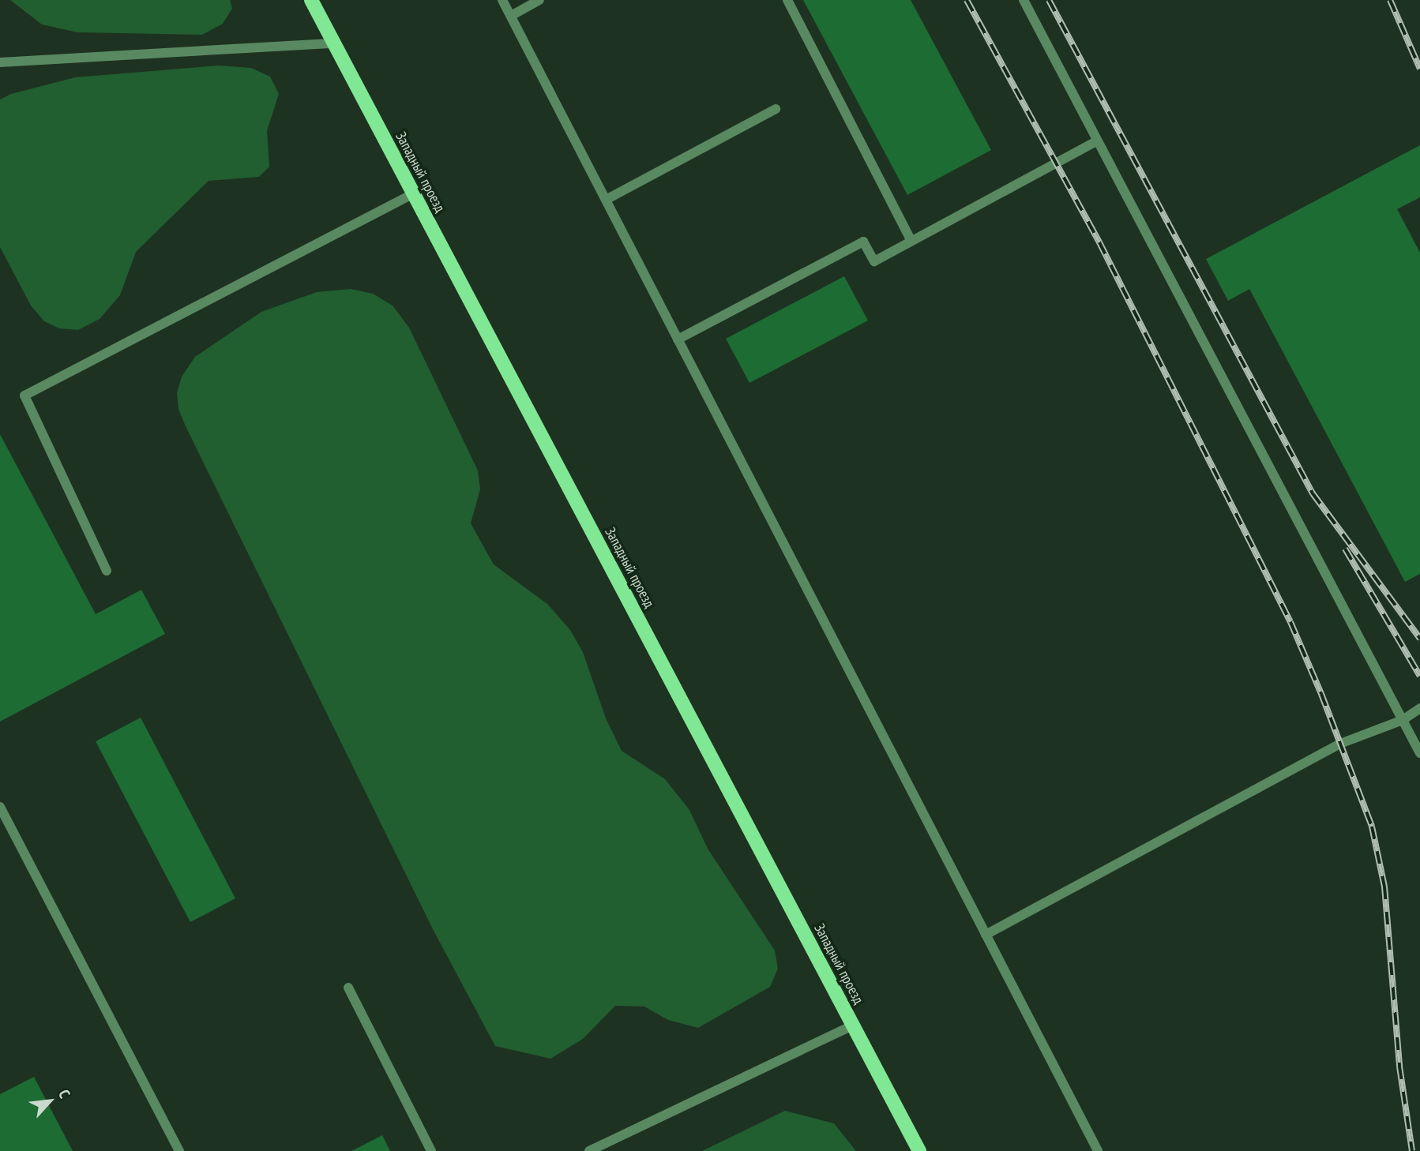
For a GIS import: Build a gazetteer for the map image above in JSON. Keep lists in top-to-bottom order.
{
  "streets": {
    "main road": ["Западный проезд"]
  },
  "north": "top right"
}
